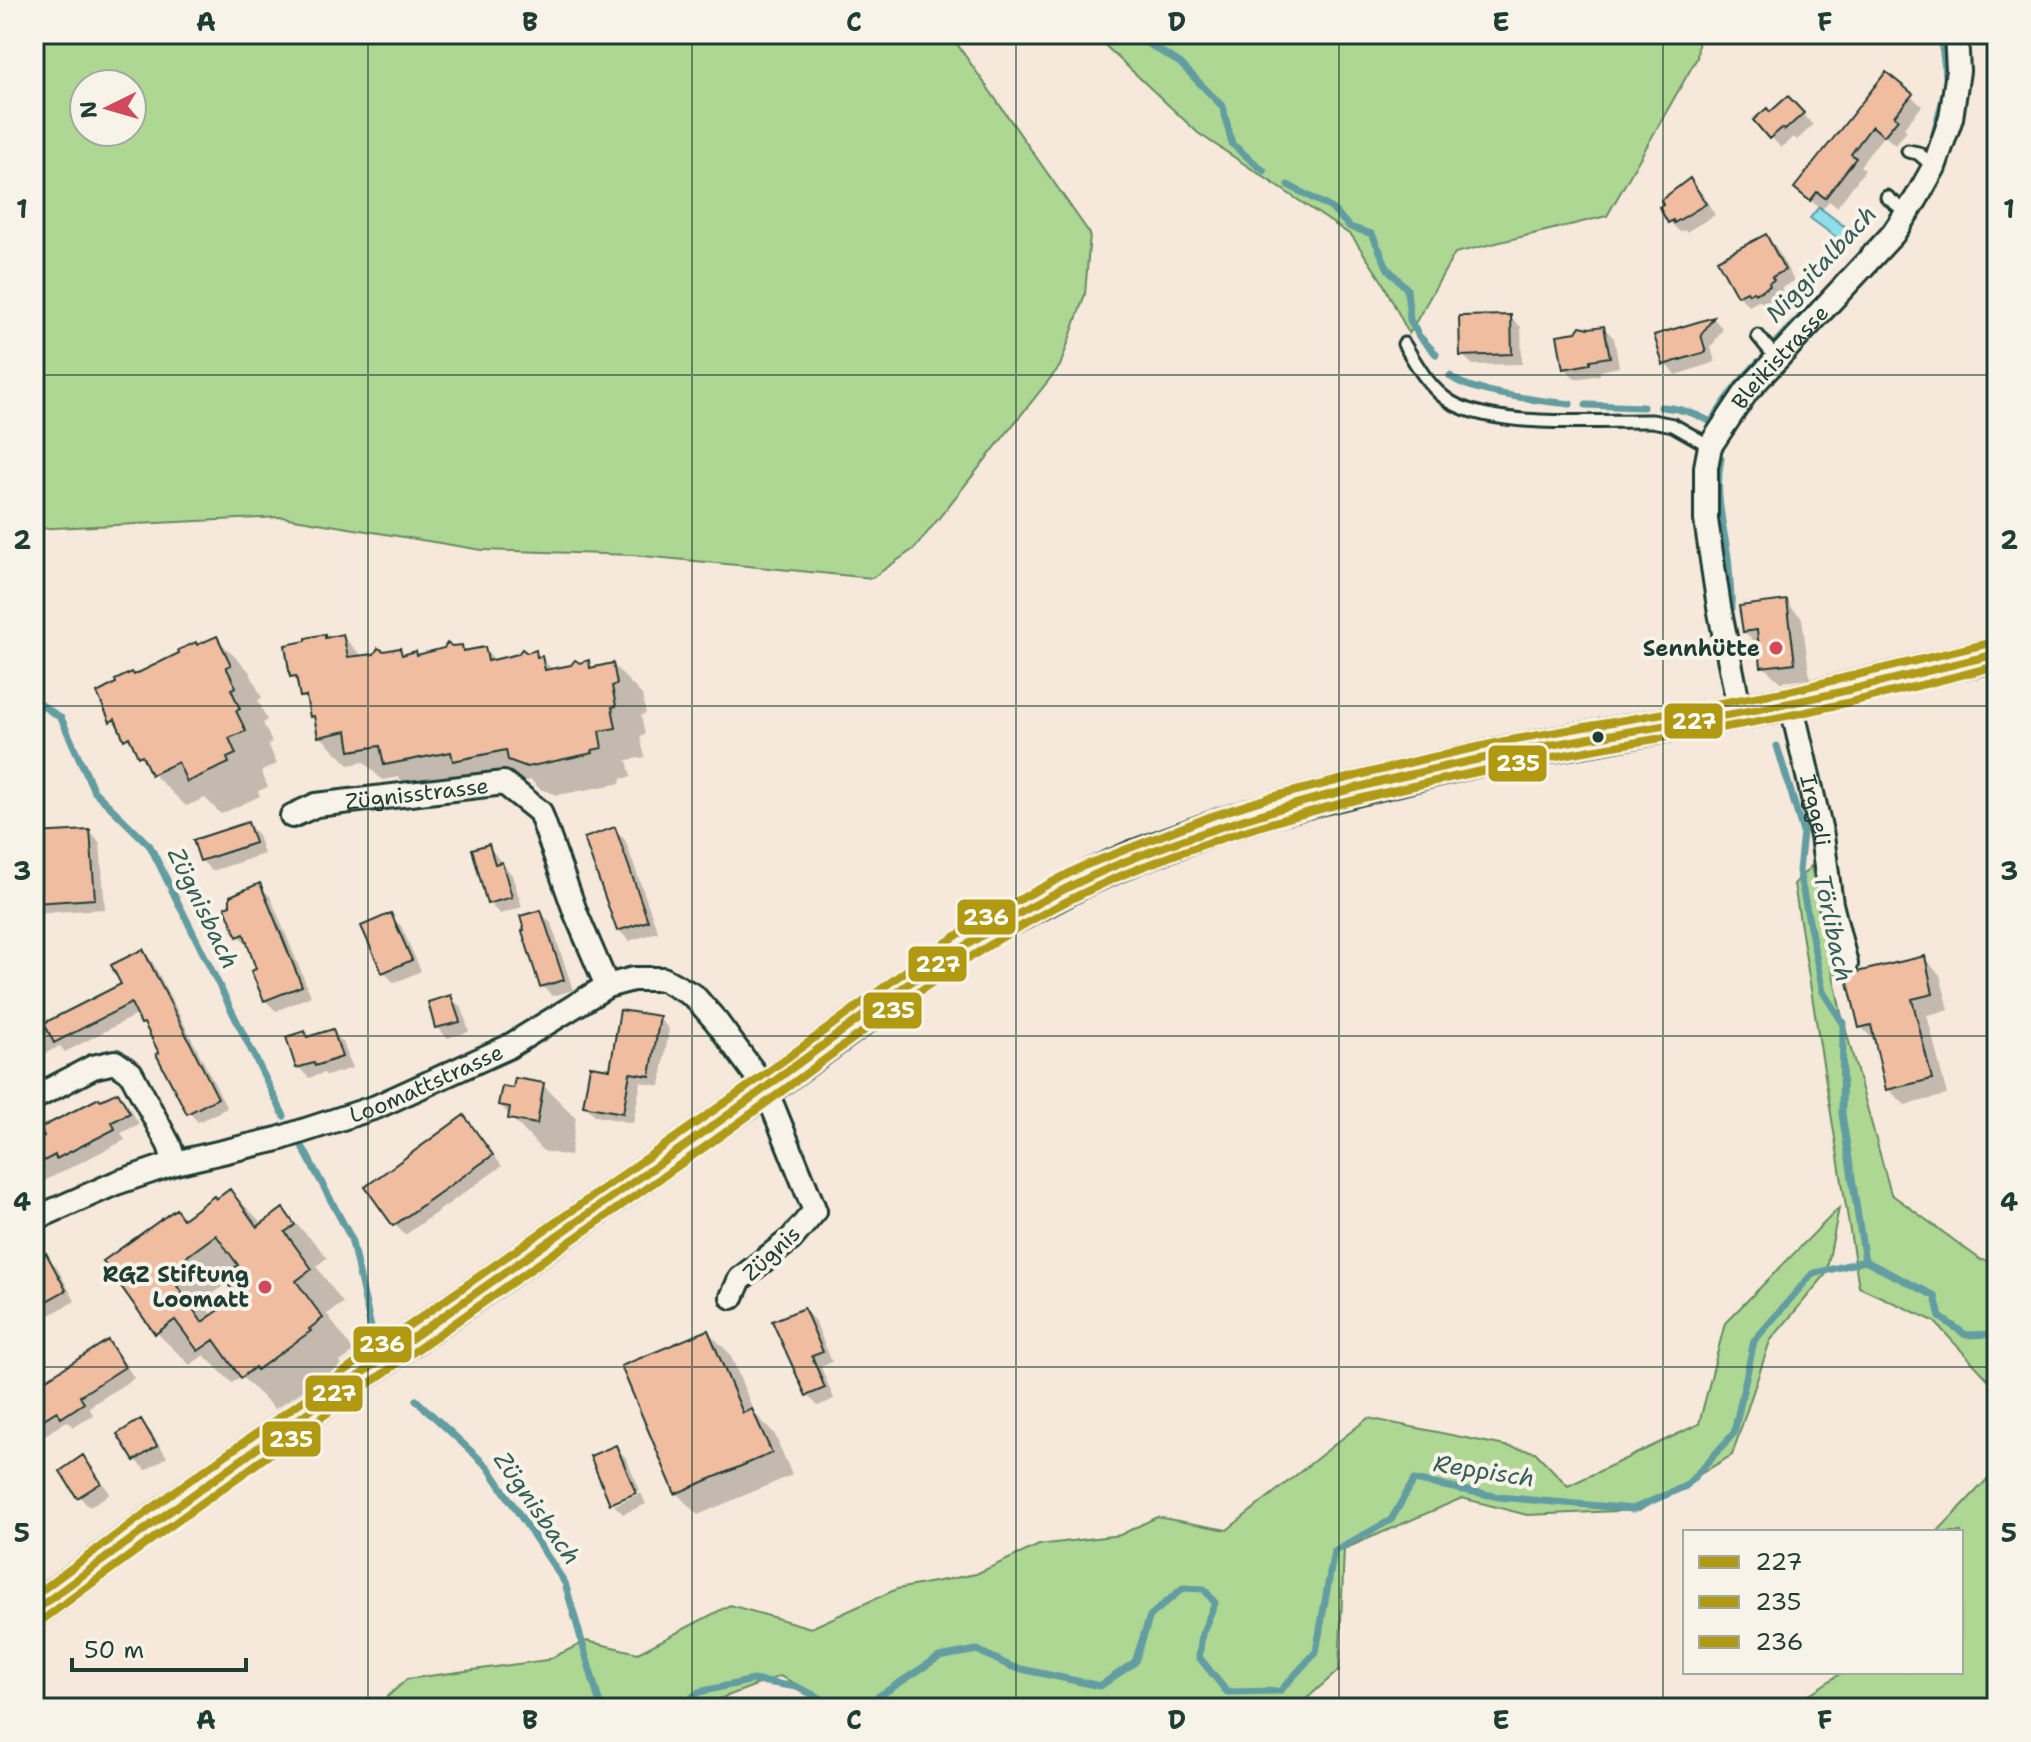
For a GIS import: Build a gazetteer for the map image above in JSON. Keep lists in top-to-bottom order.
{
  "streets": {
    "street": [
      "Bleikistrasse",
      "Zügnisstrasse",
      "Irggeli",
      "Loomattstrasse",
      "Zügnis"
    ]
  },
  "crossings": [
    ["Zügnisstrasse", "Loomattstrasse"],
    ["Loomattstrasse", "Zügnis"]
  ],
  "water": [
    "Niggitalbach",
    "Zügnisbach",
    "Törlibach",
    "Reppisch"
  ],
  "places": ["Sennhütte", "RGZ Stiftung Loomatt"],
  "lines": ["transit line 236", "transit line 227", "transit line 235"],
  "legend": ["227", "235", "236"],
  "scale_bar": "50 m",
  "north": "left",
  "grid": {
    "columns": [
      "A",
      "B",
      "C",
      "D",
      "E",
      "F"
    ],
    "rows": [
      "1",
      "2",
      "3",
      "4",
      "5"
    ]
  }
}
